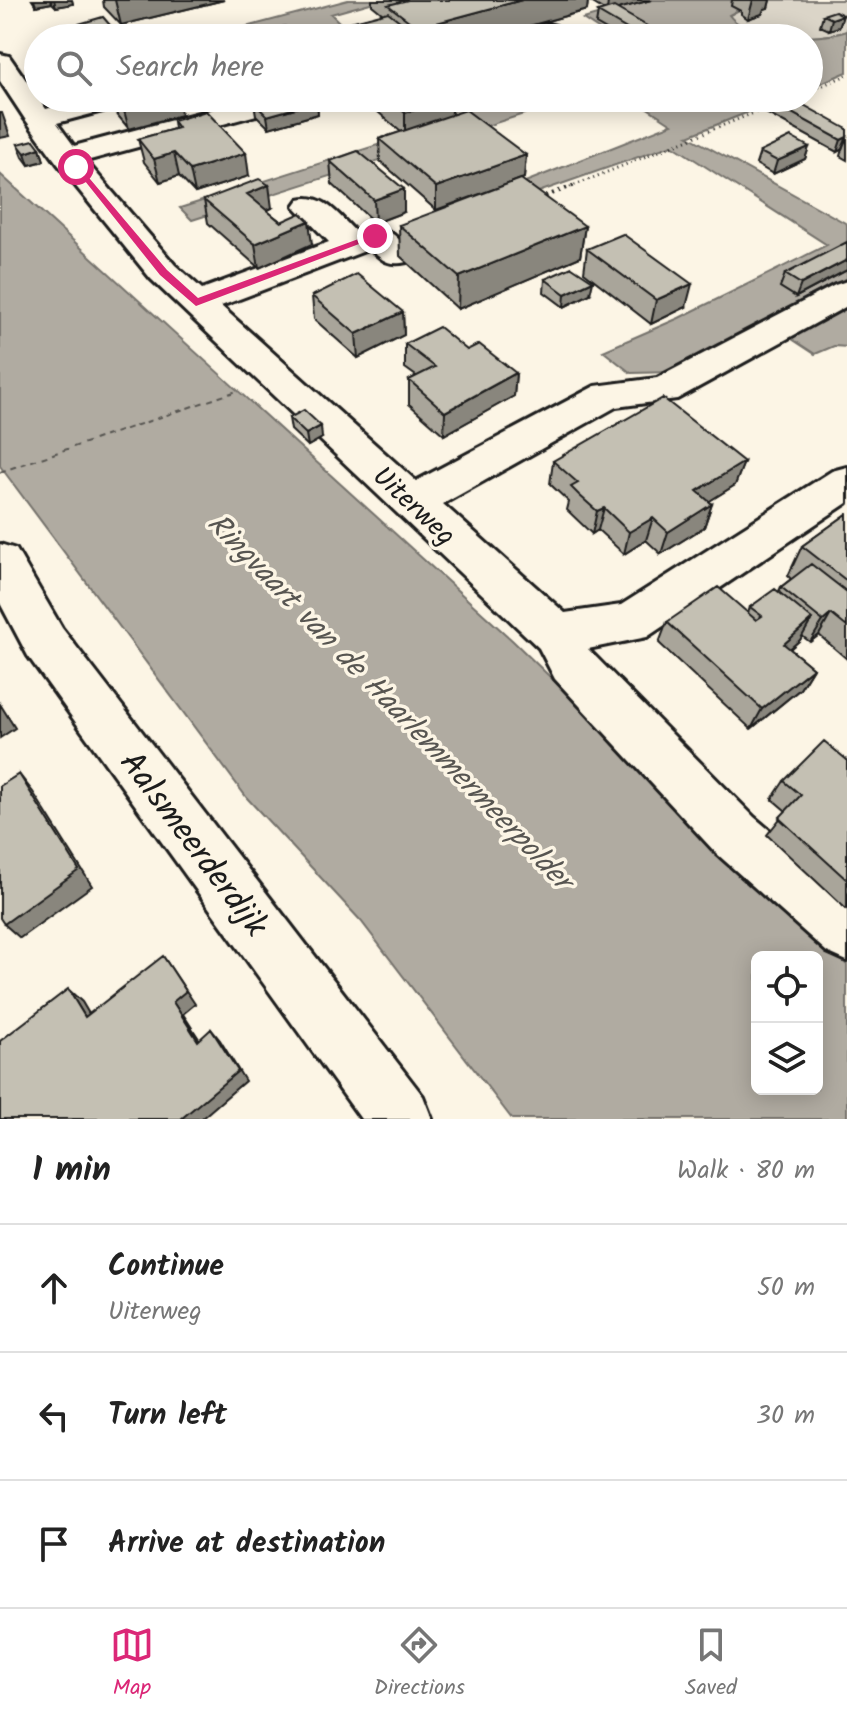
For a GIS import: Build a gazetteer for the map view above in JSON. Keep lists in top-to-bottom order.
{
  "streets": {
    "street": ["Uiterweg", "Aalsmeerderdijk"]
  },
  "water": ["Ringvaart van de Haarlemmermeerpolder"],
  "page": {
    "search": "Search here",
    "heading": ["1 min", "Walk · 80 m"],
    "list": [
      ["Continue", "Uiterweg", "50 m"],
      ["Turn left", "30 m"],
      "Arrive at destination"
    ],
    "nav": ["Map", "Directions", "Saved"]
  }
}
